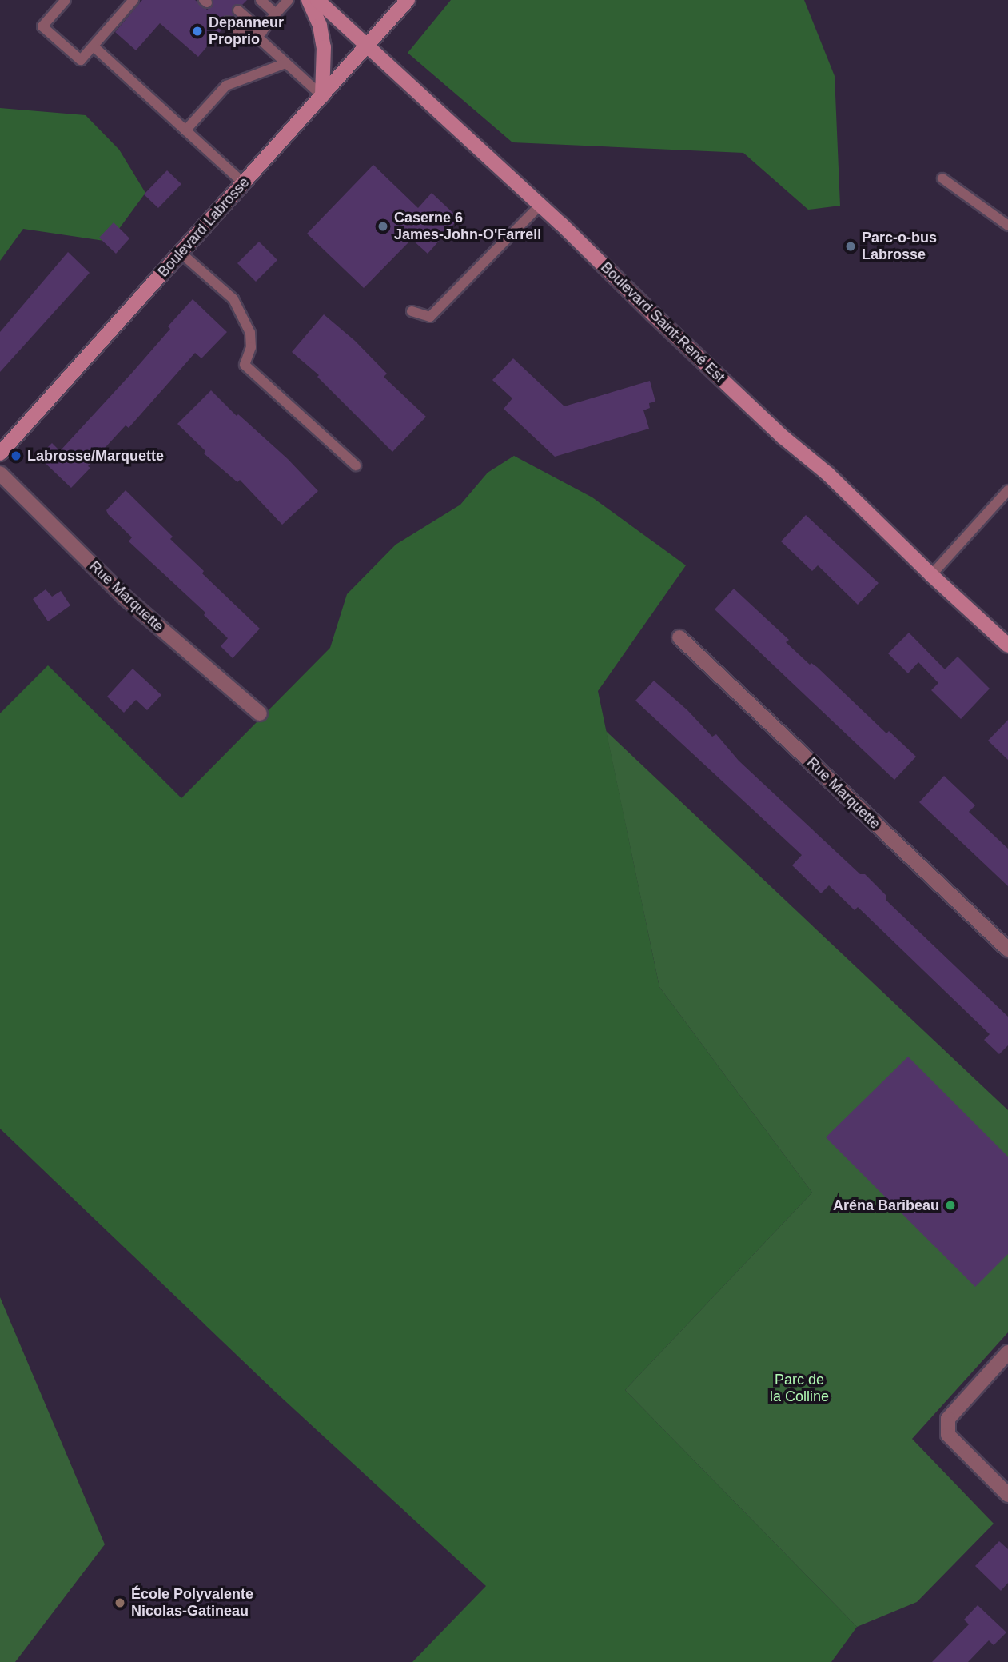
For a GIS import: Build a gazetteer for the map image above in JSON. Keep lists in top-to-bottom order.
{
  "streets": {
    "street": ["Boulevard Labrosse", "Boulevard Saint-René Est", "Rue Marquette"]
  },
  "crossings": [
    ["Boulevard Labrosse", "Boulevard Saint-René Est"]
  ],
  "parks": ["Parc de la Colline"],
  "places": [
    "Depanneur Proprio",
    "Caserne 6 James-John-O'Farrell",
    "Parc-o-bus Labrosse",
    "Labrosse/Marquette",
    "Aréna Baribeau",
    "École Polyvalente Nicolas-Gatineau"
  ]
}
